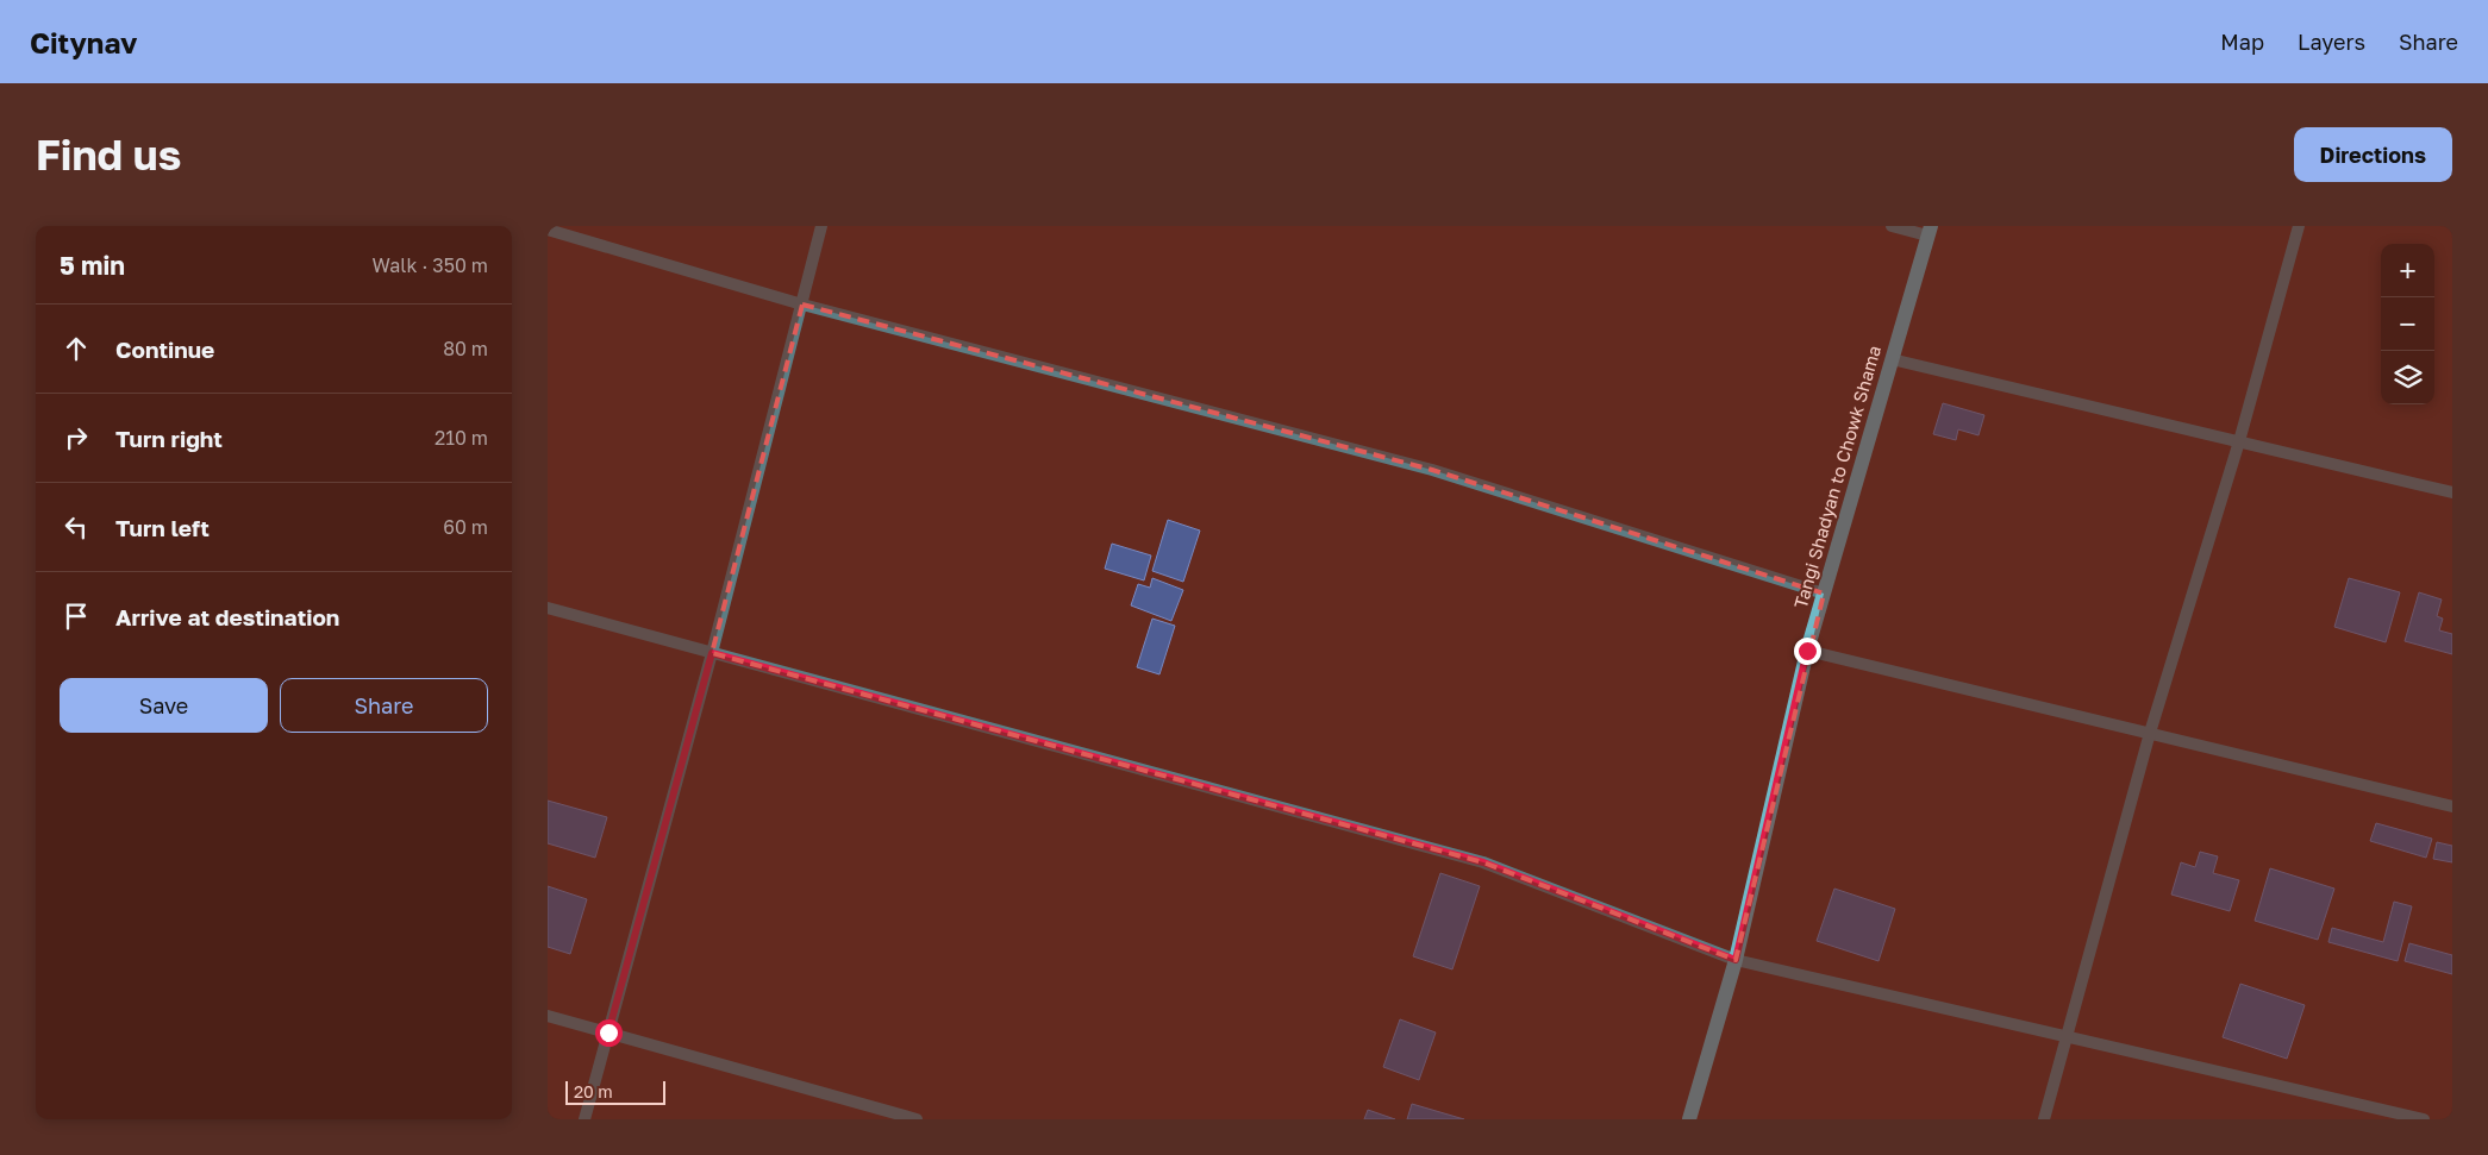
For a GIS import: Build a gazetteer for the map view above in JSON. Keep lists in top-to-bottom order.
{
  "streets": {
    "main road": ["Tangi Shadyan to Chowk Shama"]
  },
  "scale_bar": "20 m",
  "page": {
    "header": "Citynav",
    "nav": ["Map", "Layers", "Share"],
    "buttons": [
      "Directions",
      ["Save", "Share"]
    ],
    "title": "Find us",
    "heading": ["5 min", "Walk · 350 m"],
    "map_buttons": ["+", "−"],
    "list": [
      ["Continue", "80 m"],
      ["Turn right", "210 m"],
      ["Turn left", "60 m"],
      "Arrive at destination"
    ],
    "scale": "20 m"
  }
}
